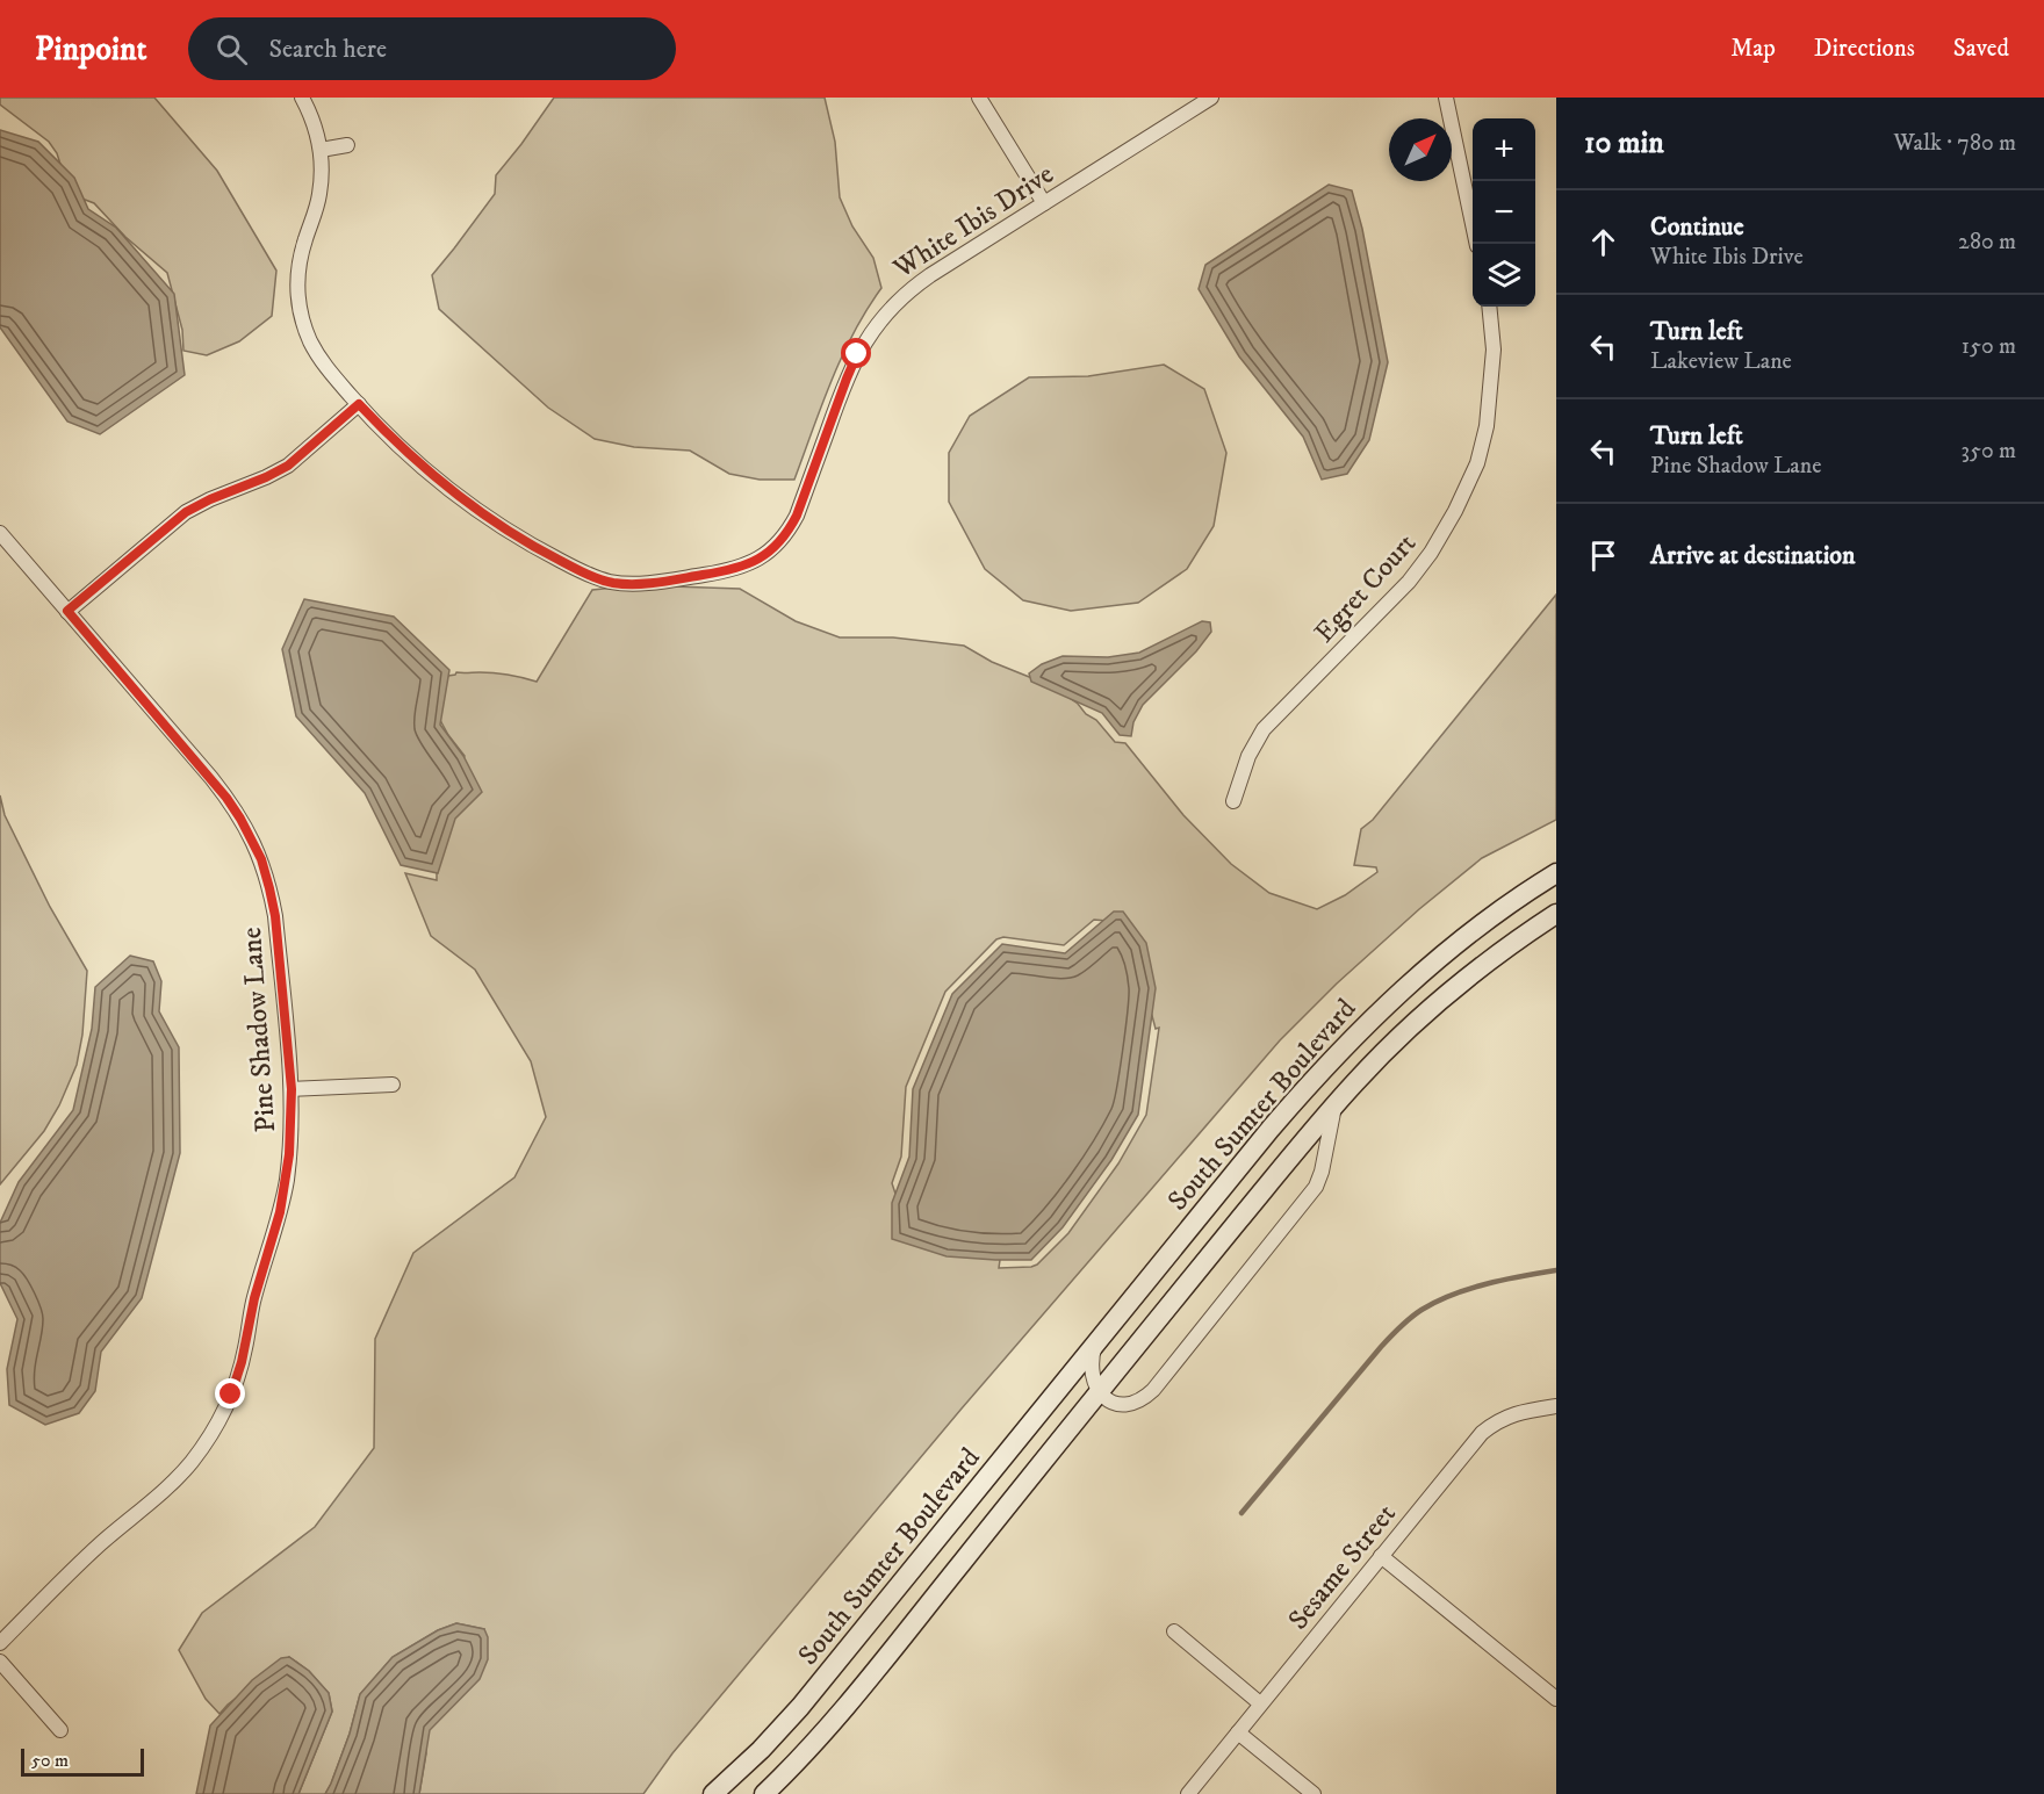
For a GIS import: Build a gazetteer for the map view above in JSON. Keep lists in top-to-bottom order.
{
  "streets": {
    "main road": ["South Sumter Boulevard"],
    "street": [
      "White Ibis Drive",
      "Egret Court",
      "Pine Shadow Lane",
      "Sesame Street"
    ]
  },
  "scale_bar": "50 m",
  "north": "top right",
  "page": {
    "header": "Pinpoint",
    "search": "Search here",
    "nav": ["Map", "Directions", "Saved"],
    "heading": ["10 min", "Walk · 780 m"],
    "map_buttons": ["+", "−"],
    "list": [
      ["Continue", "White Ibis Drive", "280 m"],
      ["Turn left", "Lakeview Lane", "150 m"],
      ["Turn left", "Pine Shadow Lane", "350 m"],
      "Arrive at destination"
    ],
    "scale": "50 m"
  }
}
